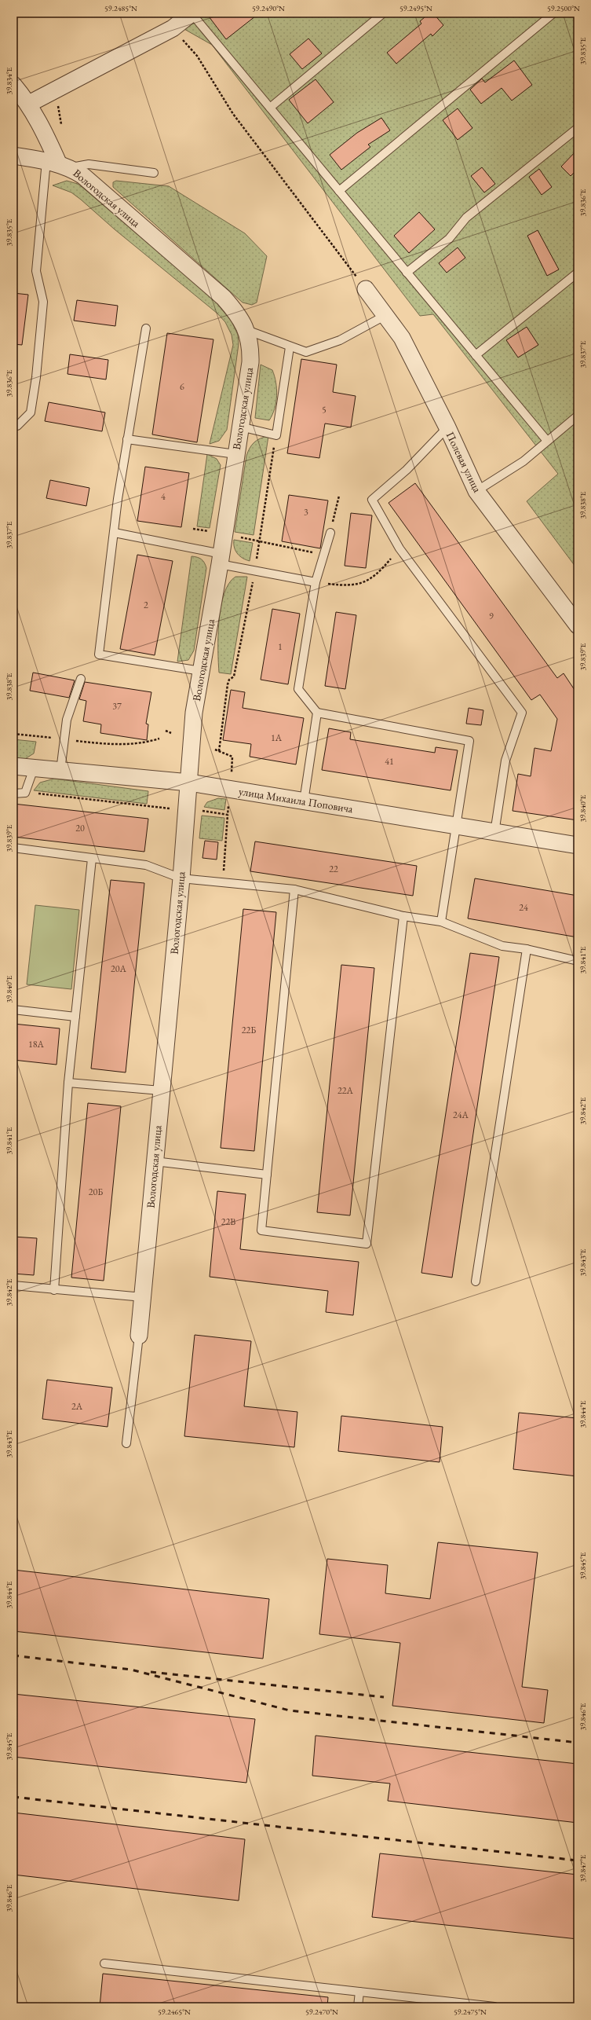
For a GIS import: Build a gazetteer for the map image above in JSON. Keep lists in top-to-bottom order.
{
  "streets": {
    "street": ["Вологодская улица", "Полевая улица", "улица Михаила Поповича"]
  },
  "crossings": [
    ["Вологодская улица", "улица Михаила Поповича"]
  ],
  "house_numbers": [
    "6",
    "5",
    "4",
    "3",
    "2",
    "9",
    "1",
    "37",
    "1А",
    "41",
    "20",
    "22",
    "24",
    "20А",
    "22Б",
    "18А",
    "22А",
    "24А",
    "20Б",
    "22В",
    "2А"
  ],
  "coordinates": [
    "59.2485°N",
    "59.2490°N",
    "59.2495°N",
    "59.2500°N",
    "39.835°E",
    "39.834°E",
    "39.836°E",
    "39.837°E",
    "39.838°E",
    "39.839°E",
    "39.840°E",
    "39.841°E",
    "39.842°E",
    "39.843°E",
    "39.844°E",
    "39.845°E",
    "39.846°E",
    "39.847°E",
    "59.2465°N",
    "59.2470°N",
    "59.2475°N"
  ]
}
